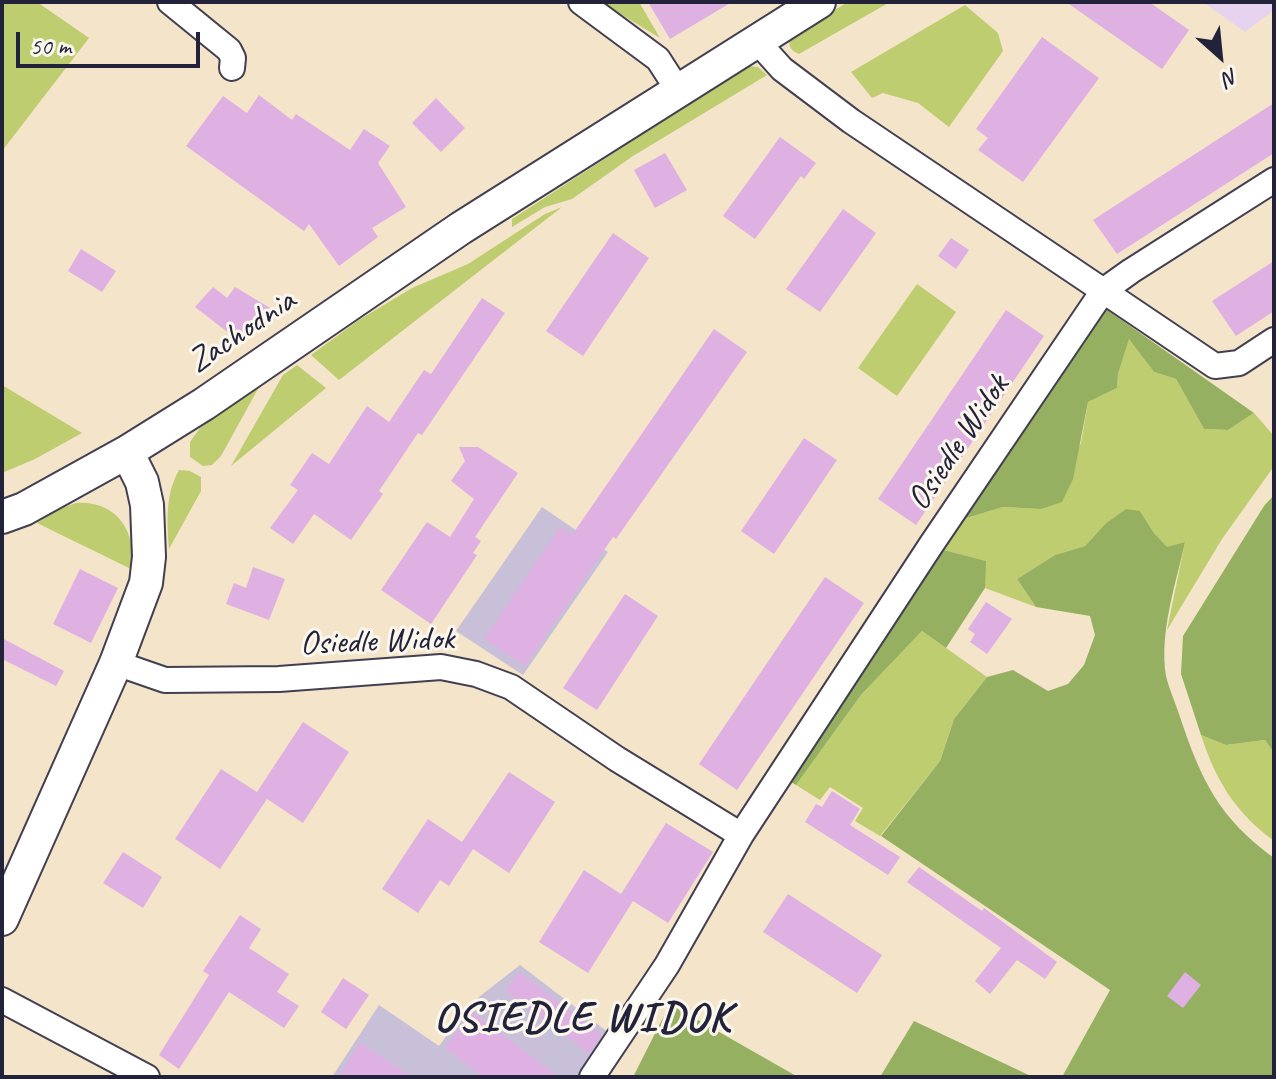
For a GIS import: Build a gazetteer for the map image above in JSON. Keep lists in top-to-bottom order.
{
  "streets": {
    "street": ["Zachodnia", "Osiedle Widok"]
  },
  "districts": ["OSIEDLE WIDOK"],
  "scale_bar": "50 m",
  "north": "bottom right"
}
